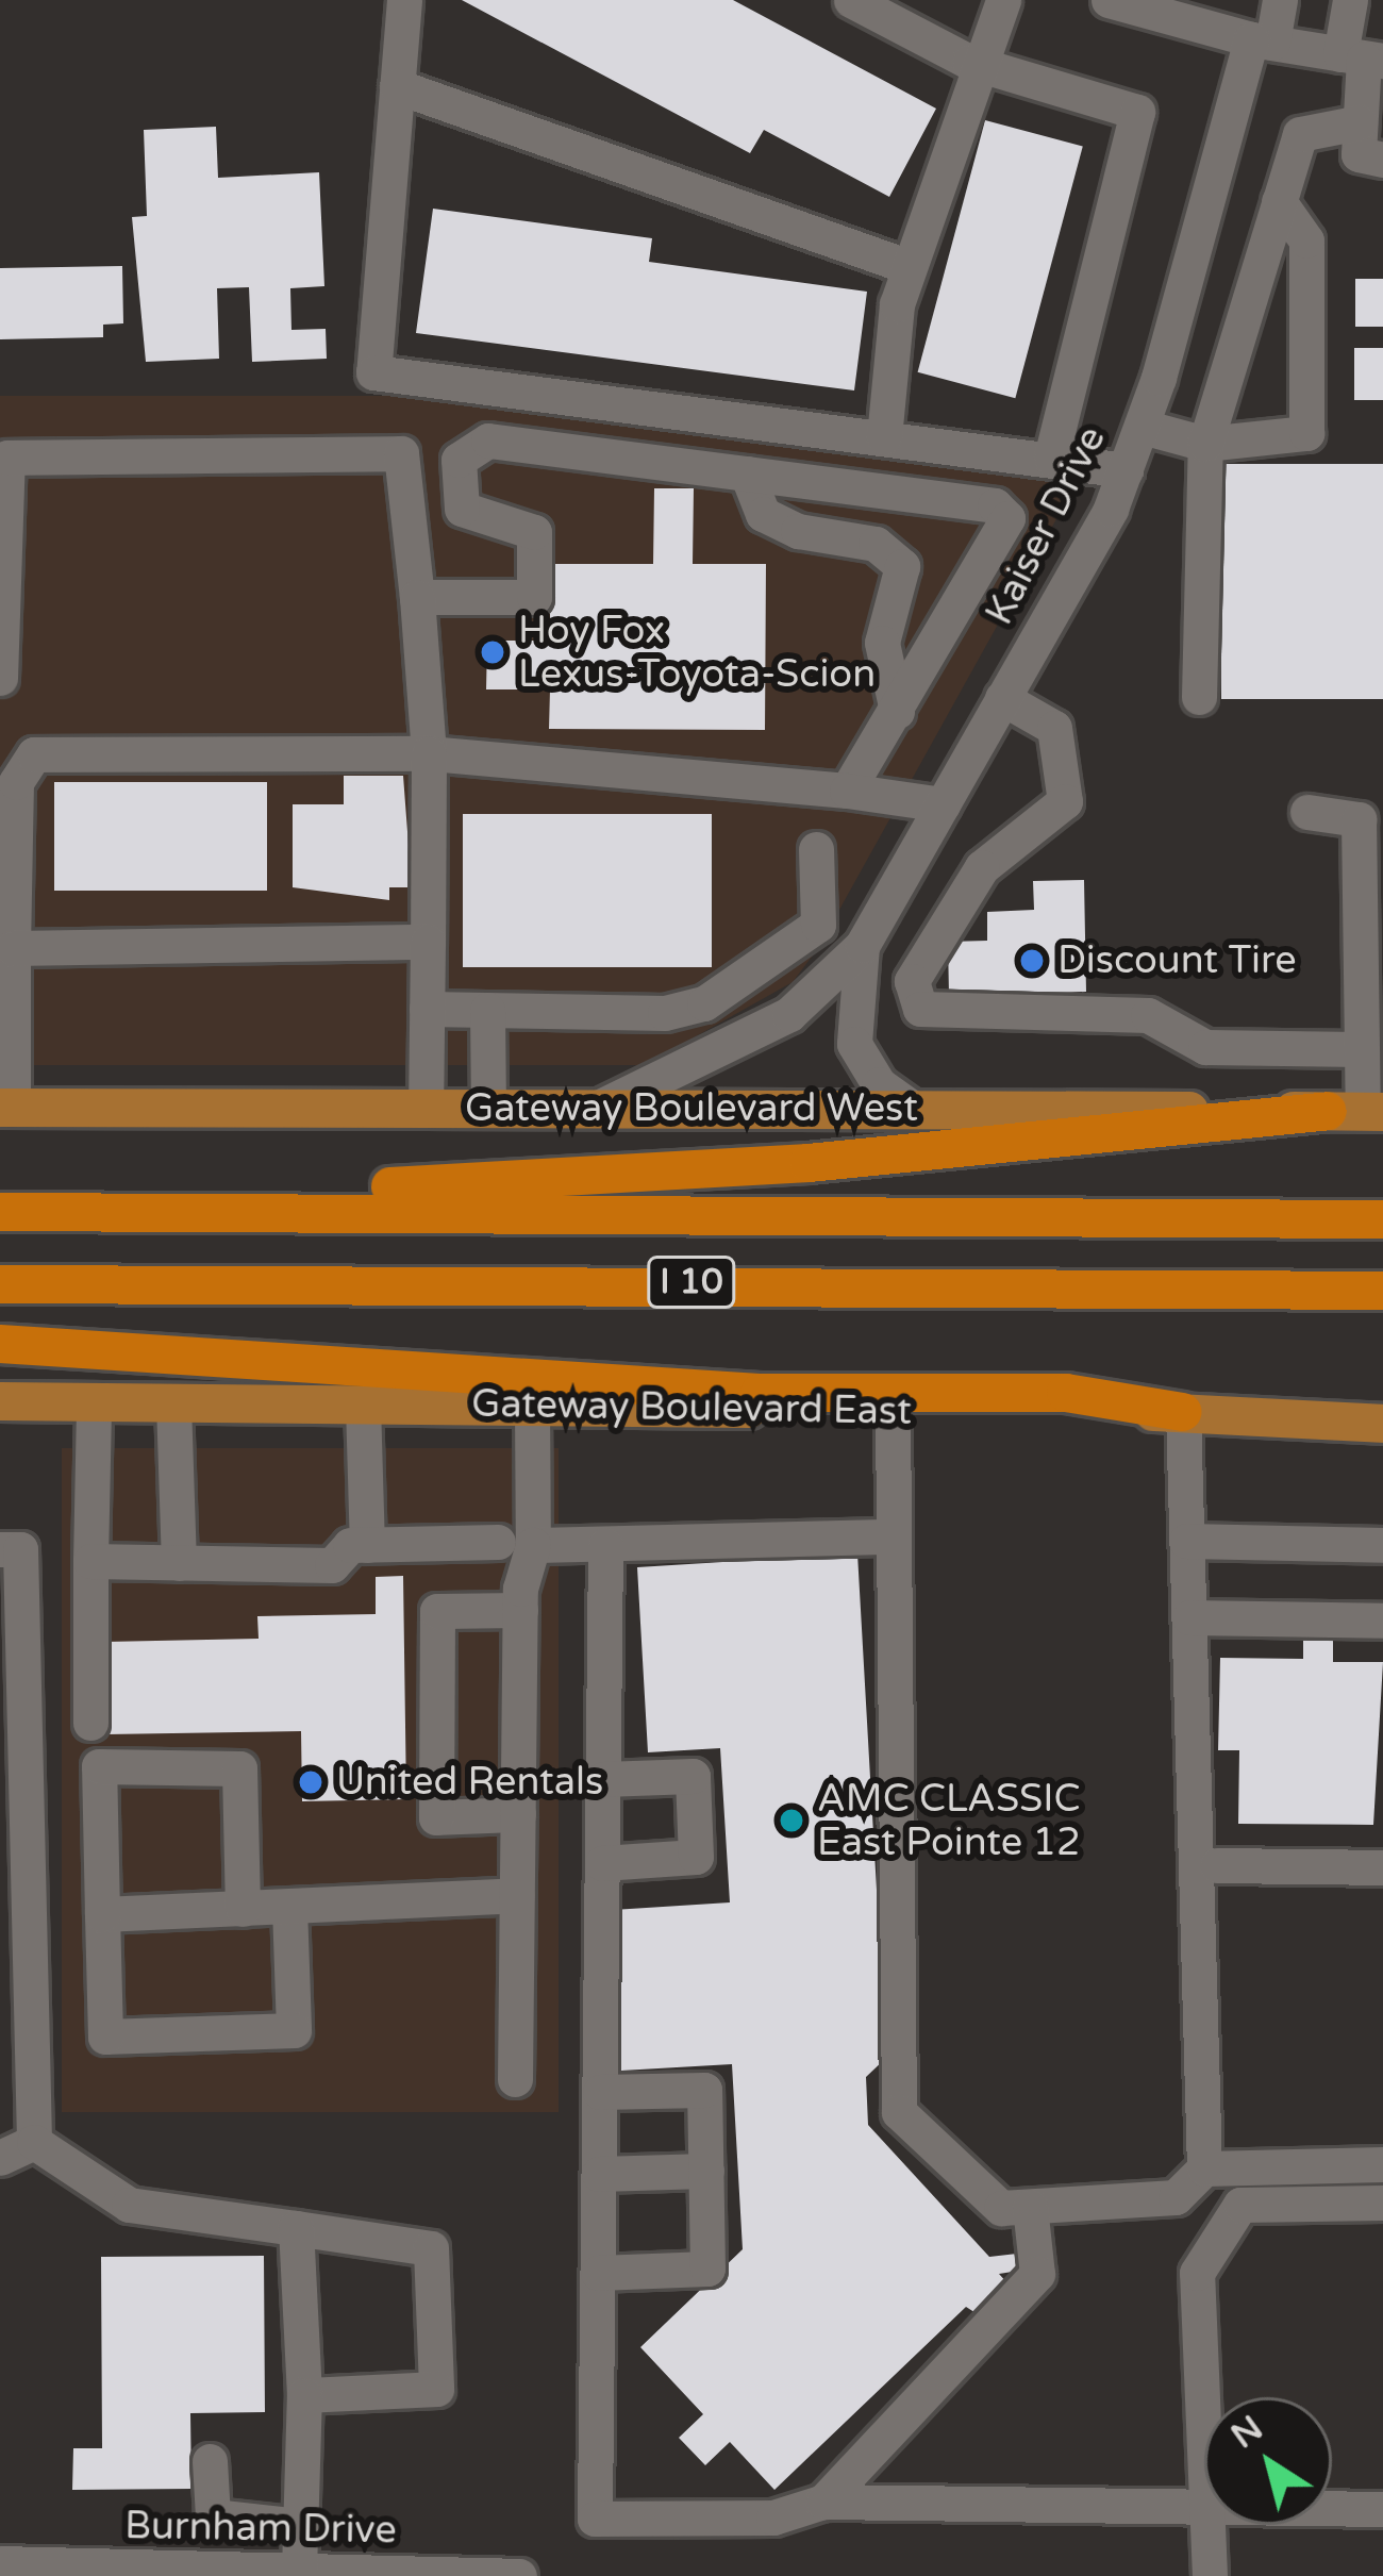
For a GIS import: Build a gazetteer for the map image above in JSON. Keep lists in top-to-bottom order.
{
  "streets": {
    "highway": ["I 10"],
    "main road": ["Gateway Boulevard West", "Gateway Boulevard East"],
    "street": ["Kaiser Drive", "Burnham Drive"]
  },
  "crossings": [
    ["Kaiser Drive", "Gateway Boulevard West"]
  ],
  "places": [
    "Hoy Fox Lexus-Toyota-Scion",
    "Discount Tire",
    "United Rentals",
    "AMC CLASSIC East Pointe 12"
  ],
  "north": "top left"
}
